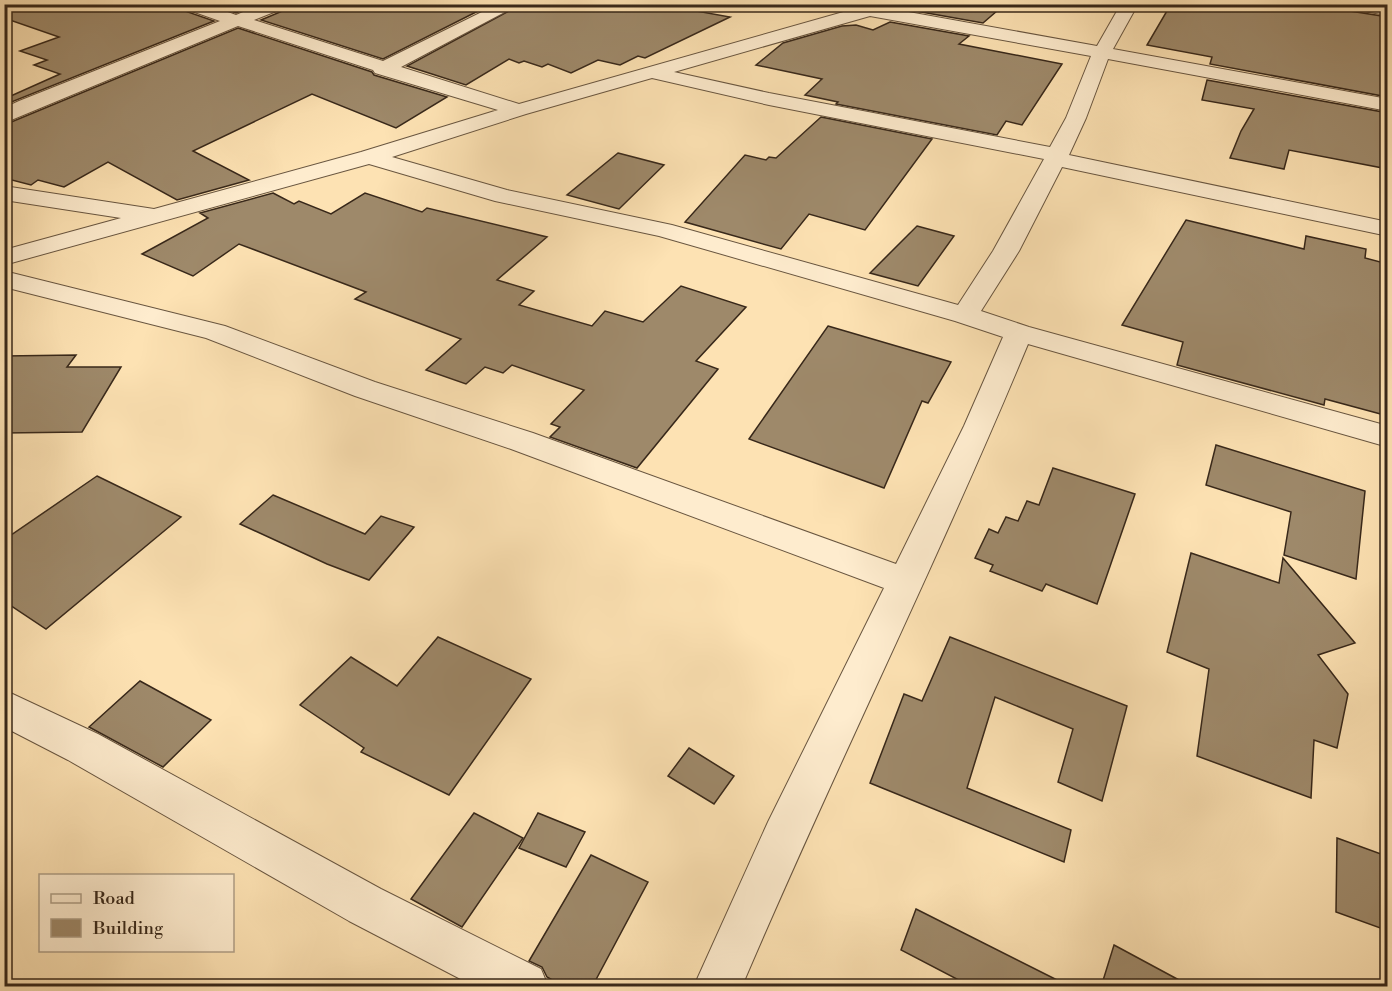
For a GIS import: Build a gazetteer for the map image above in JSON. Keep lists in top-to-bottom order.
{
  "legend": ["Road", "Building"]
}
